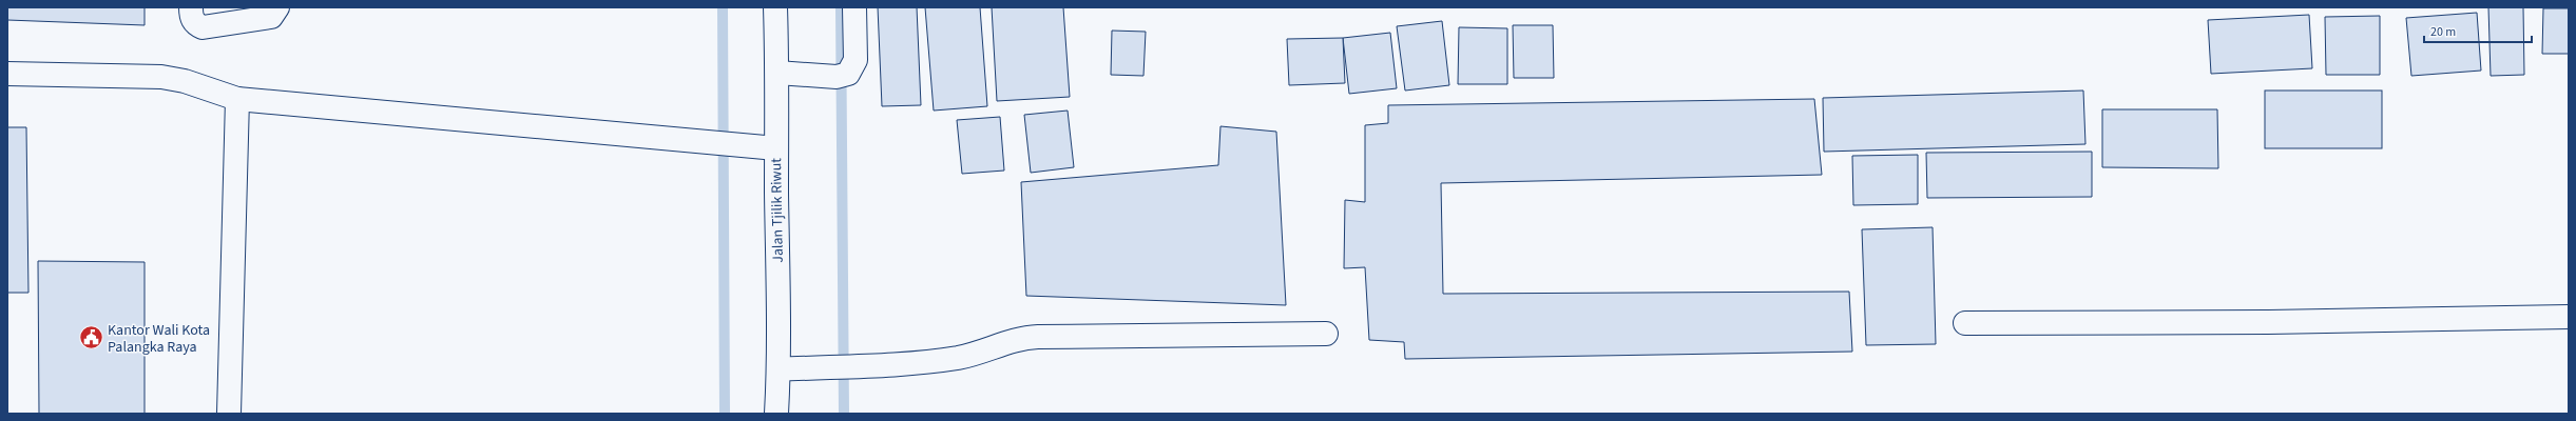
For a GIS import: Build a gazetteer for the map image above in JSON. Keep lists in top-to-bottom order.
{
  "streets": {
    "main road": ["Jalan Tjilik Riwut"]
  },
  "places": {
    "public building": ["Kantor Wali Kota Palangka Raya"]
  },
  "scale_bar": "20 m"
}
